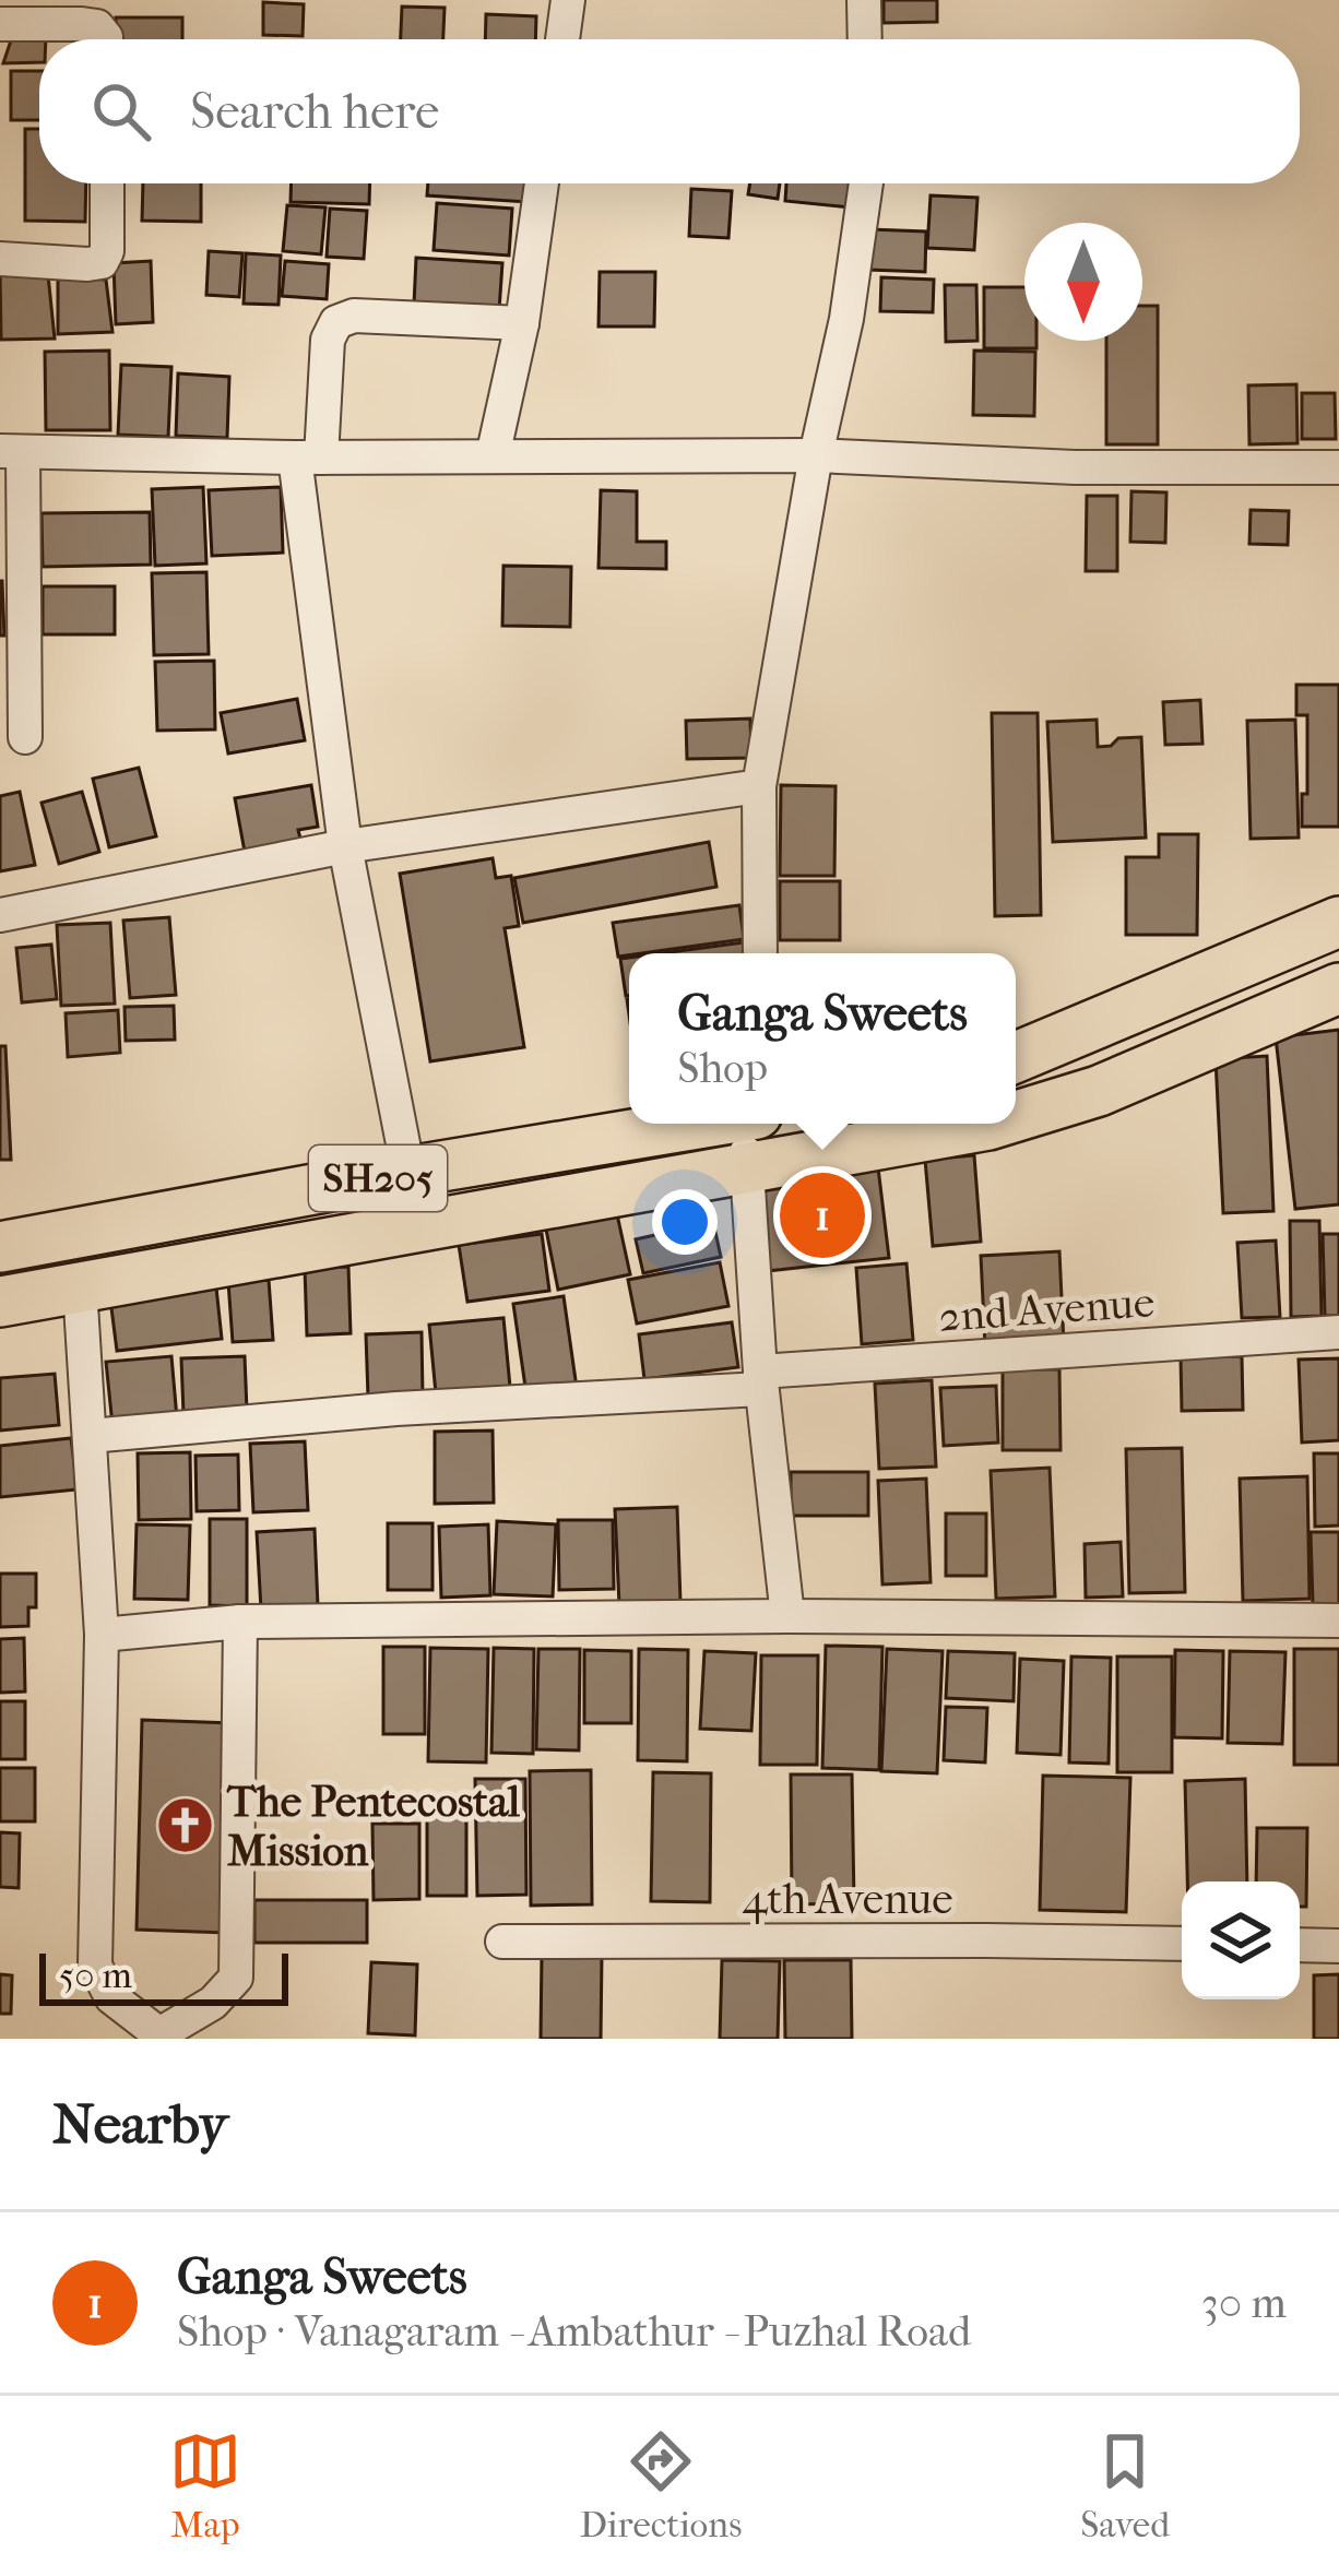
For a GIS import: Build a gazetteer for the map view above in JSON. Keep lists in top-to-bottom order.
{
  "streets": {
    "main road": ["SH205"],
    "street": ["2nd Avenue", "4th Avenue"]
  },
  "places": {
    "church": ["The Pentecostal Mission"]
  },
  "scale_bar": "50 m",
  "north": "bottom",
  "page": {
    "search": "Search here",
    "popup": ["Ganga Sweets", "Shop"],
    "pins": "1",
    "scale": "50 m",
    "heading": "Nearby",
    "list": [
      {
        "mark": "1",
        "name": "Ganga Sweets",
        "note": "Shop · Vanagaram - Ambathur - Puzhal Road",
        "value": "30 m"
      }
    ],
    "nav": ["Map", "Directions", "Saved"]
  }
}
